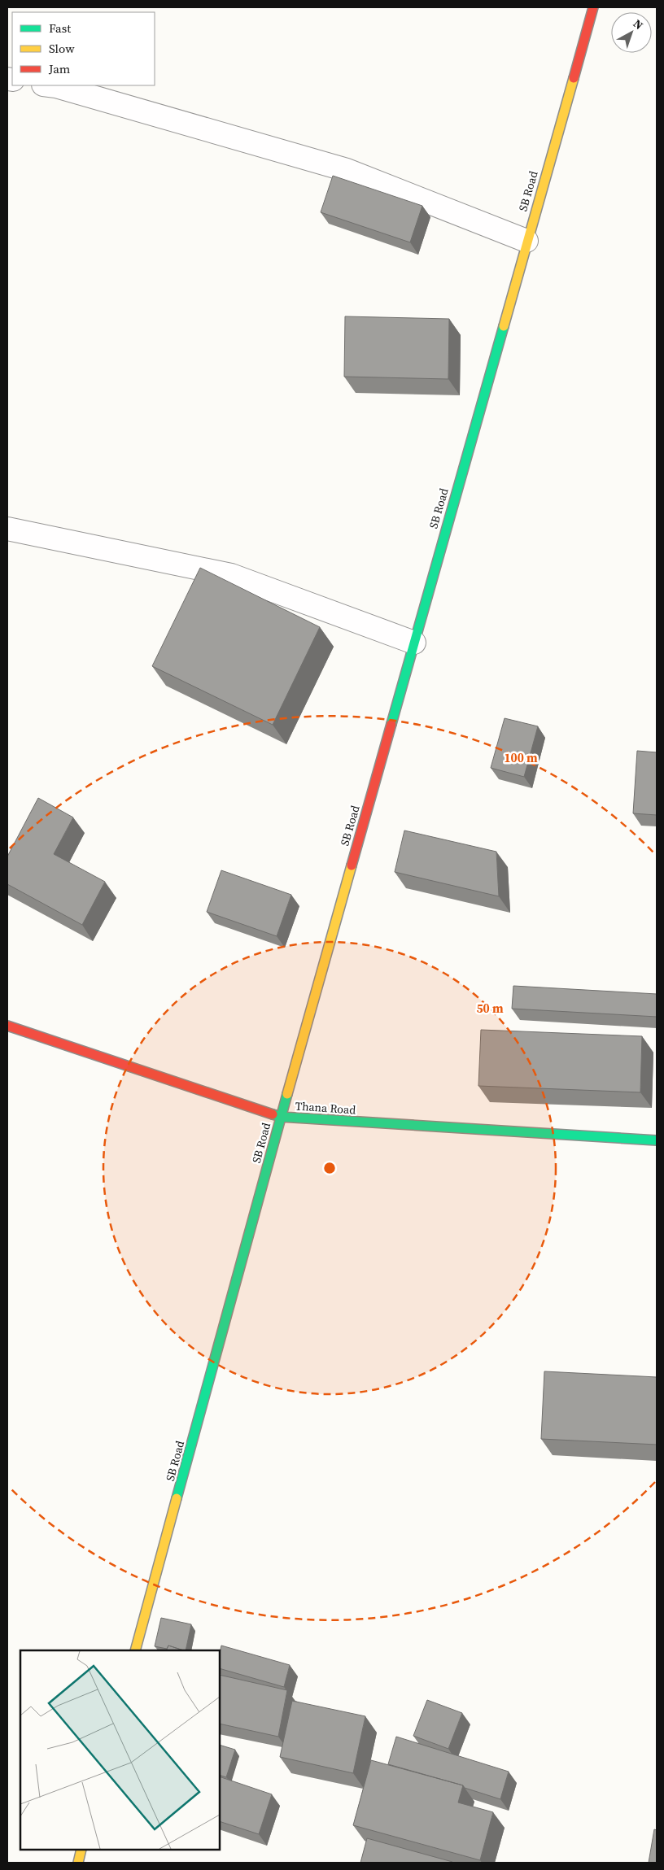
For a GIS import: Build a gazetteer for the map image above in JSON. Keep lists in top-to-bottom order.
{
  "streets": {
    "street": ["SB Road", "Thana Road"]
  },
  "crossings": [
    ["SB Road", "Thana Road"]
  ],
  "legend": ["Fast", "Slow", "Jam"],
  "north": "top right",
  "rings": ["100 m", "50 m"]
}
